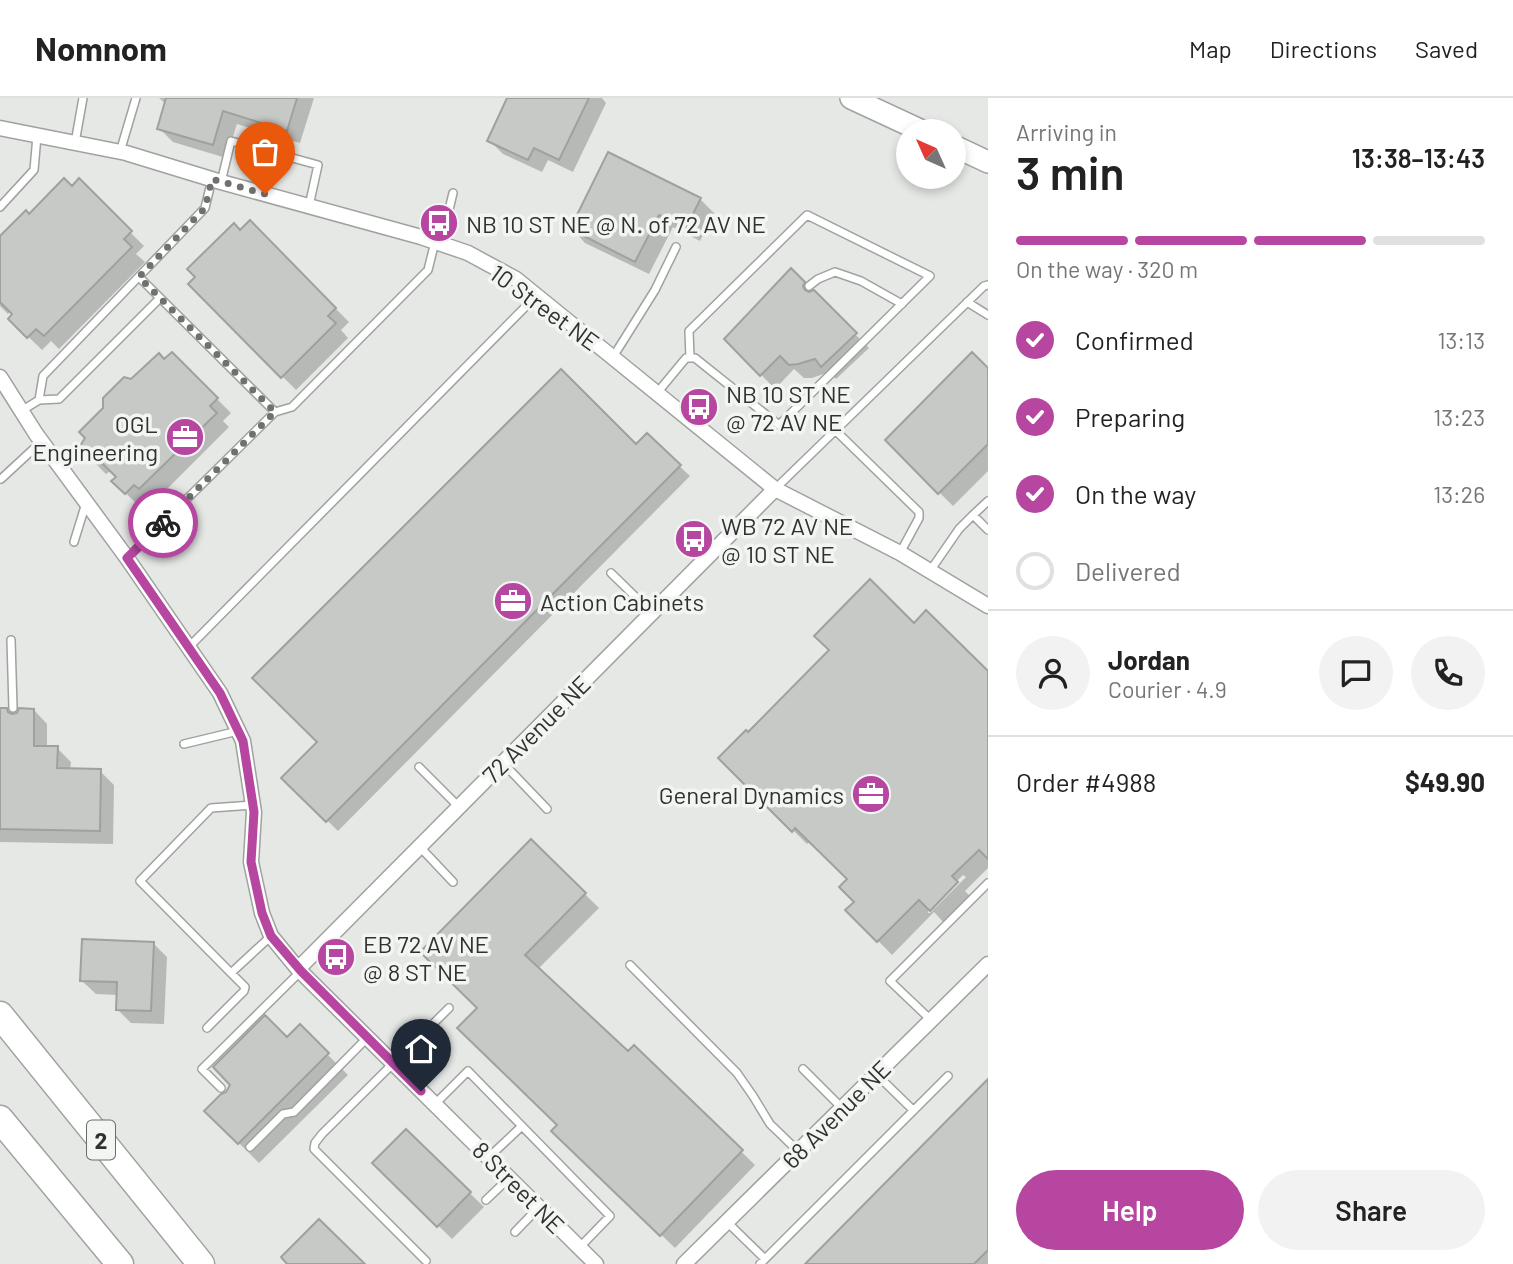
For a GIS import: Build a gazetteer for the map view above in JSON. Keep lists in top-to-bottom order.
{
  "streets": {
    "highway": ["2"],
    "street": [
      "10 Street NE",
      "72 Avenue NE",
      "68 Avenue NE",
      "8 Street NE"
    ]
  },
  "crossings": [
    ["10 Street NE", "72 Avenue NE"],
    ["72 Avenue NE", "8 Street NE"]
  ],
  "places": {
    "bus stop": [
      "NB 10 ST NE @ N. of 72 AV NE",
      "NB 10 ST NE @ 72 AV NE",
      "WB 72 AV NE @ 10 ST NE",
      "EB 72 AV NE @ 8 ST NE"
    ],
    "office": ["OGL Engineering", "Action Cabinets", "General Dynamics"]
  },
  "north": "top left",
  "page": {
    "header": "Nomnom",
    "nav": ["Map", "Directions", "Saved"],
    "heading": ["3 min", "Arriving in", "13:38–13:43"],
    "panel": [
      "Jordan",
      "Courier · 4.9",
      "Order #4988",
      "$49.90"
    ],
    "bar": "On the way · 320 m",
    "list": [
      ["Confirmed", "13:13"],
      ["Preparing", "13:23"],
      ["On the way", "13:26"],
      "Delivered"
    ],
    "buttons": ["Help", "Share"]
  }
}
